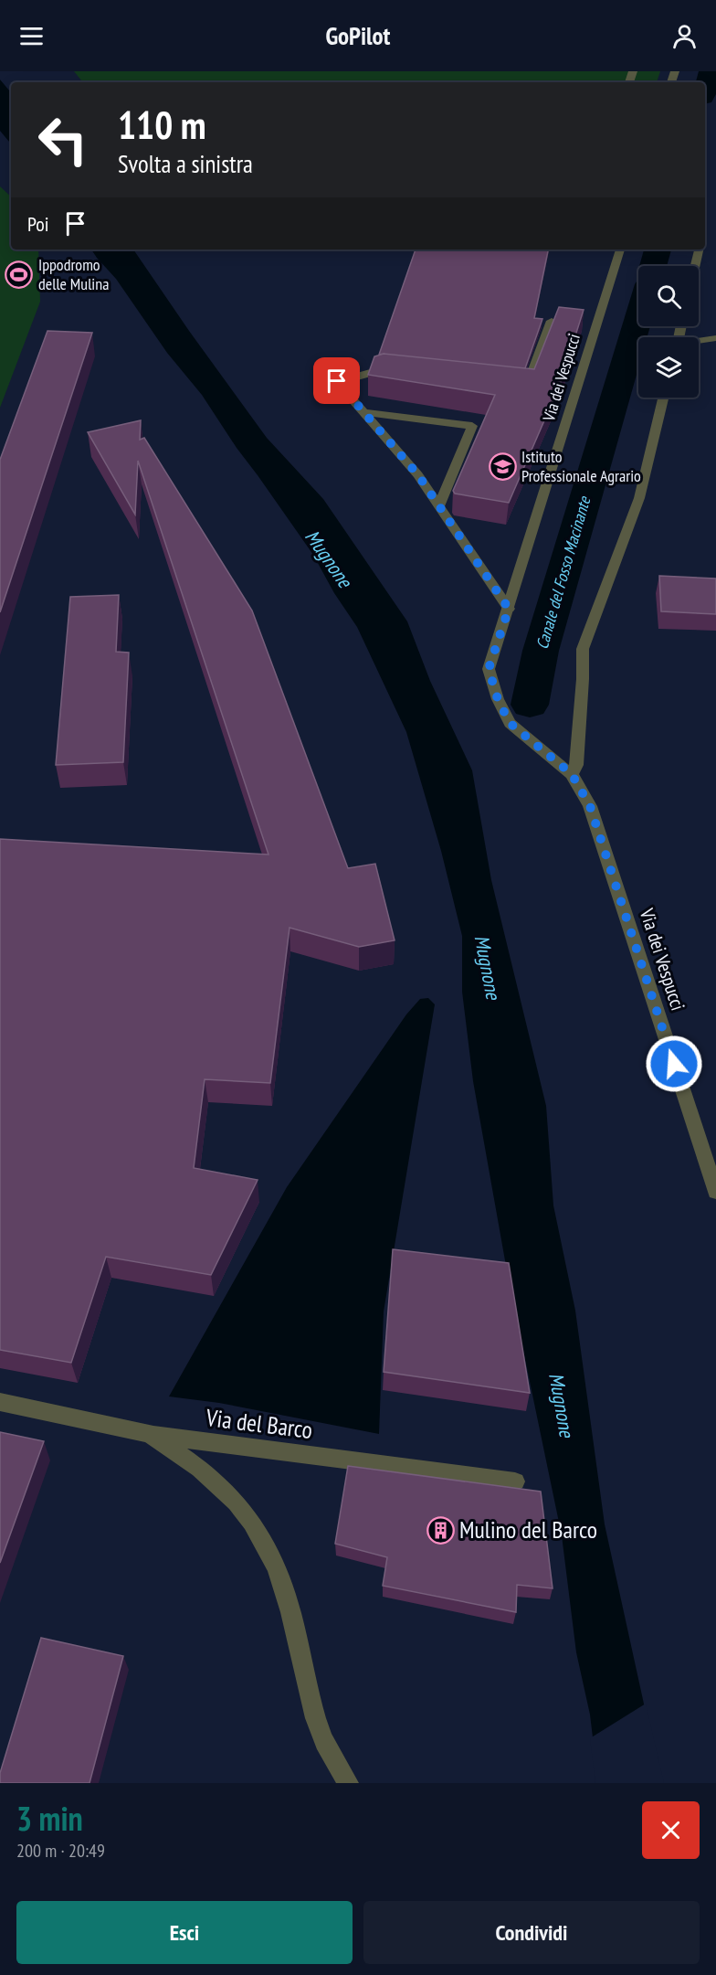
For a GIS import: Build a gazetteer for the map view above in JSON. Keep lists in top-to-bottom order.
{
  "streets": {
    "street": ["Via dei Vespucci", "Via del Barco"]
  },
  "water": ["Mugnone", "Canale del Fosso Macinante"],
  "places": {
    "sports": ["Ippodromo delle Mulina"],
    "school or university": ["Istituto Professionale Agrario"],
    "building": ["Mulino del Barco"]
  },
  "page": {
    "header": "GoPilot",
    "turn": ["110 m", "Svolta a sinistra"],
    "then": "Poi",
    "heading": ["3 min", "200 m · 20:49"],
    "buttons": ["Esci", "Condividi"]
  }
}
